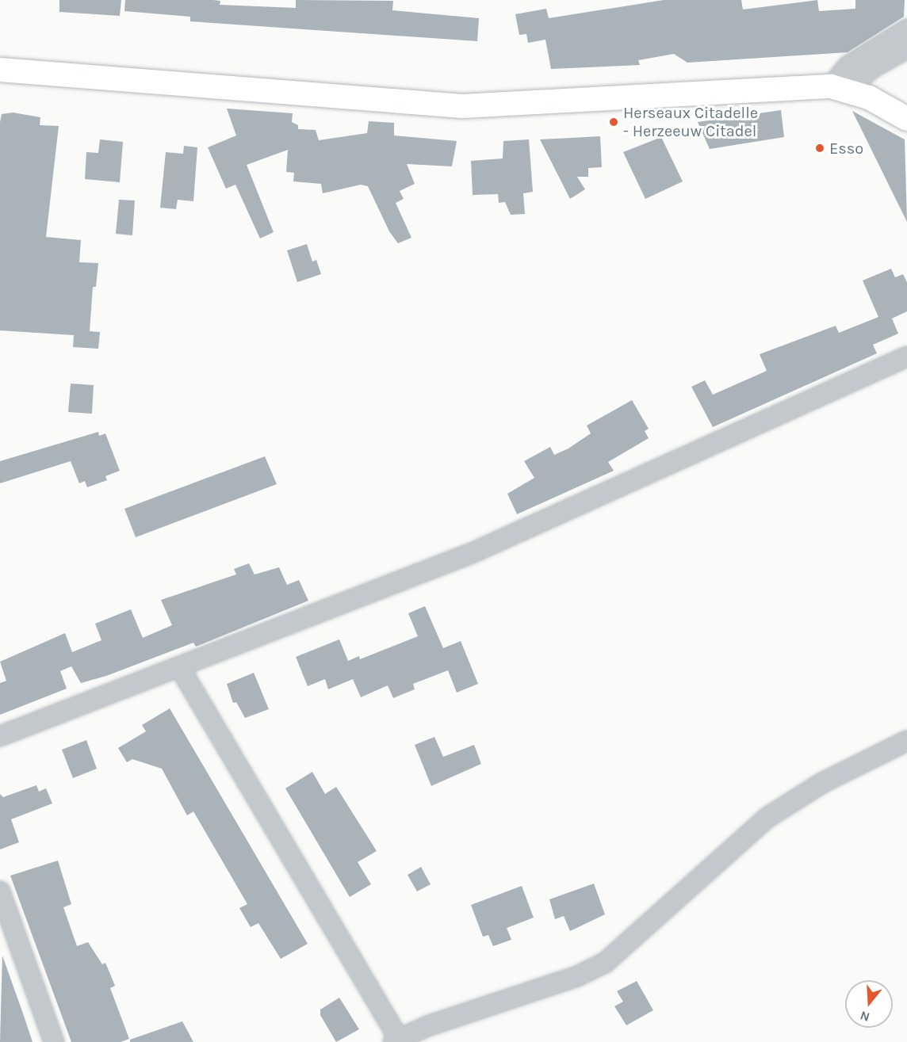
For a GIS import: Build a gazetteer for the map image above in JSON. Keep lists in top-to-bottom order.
{
  "places": ["Herseaux Citadelle - Herzeeuw Citadel", "Esso"],
  "north": "bottom"
}
